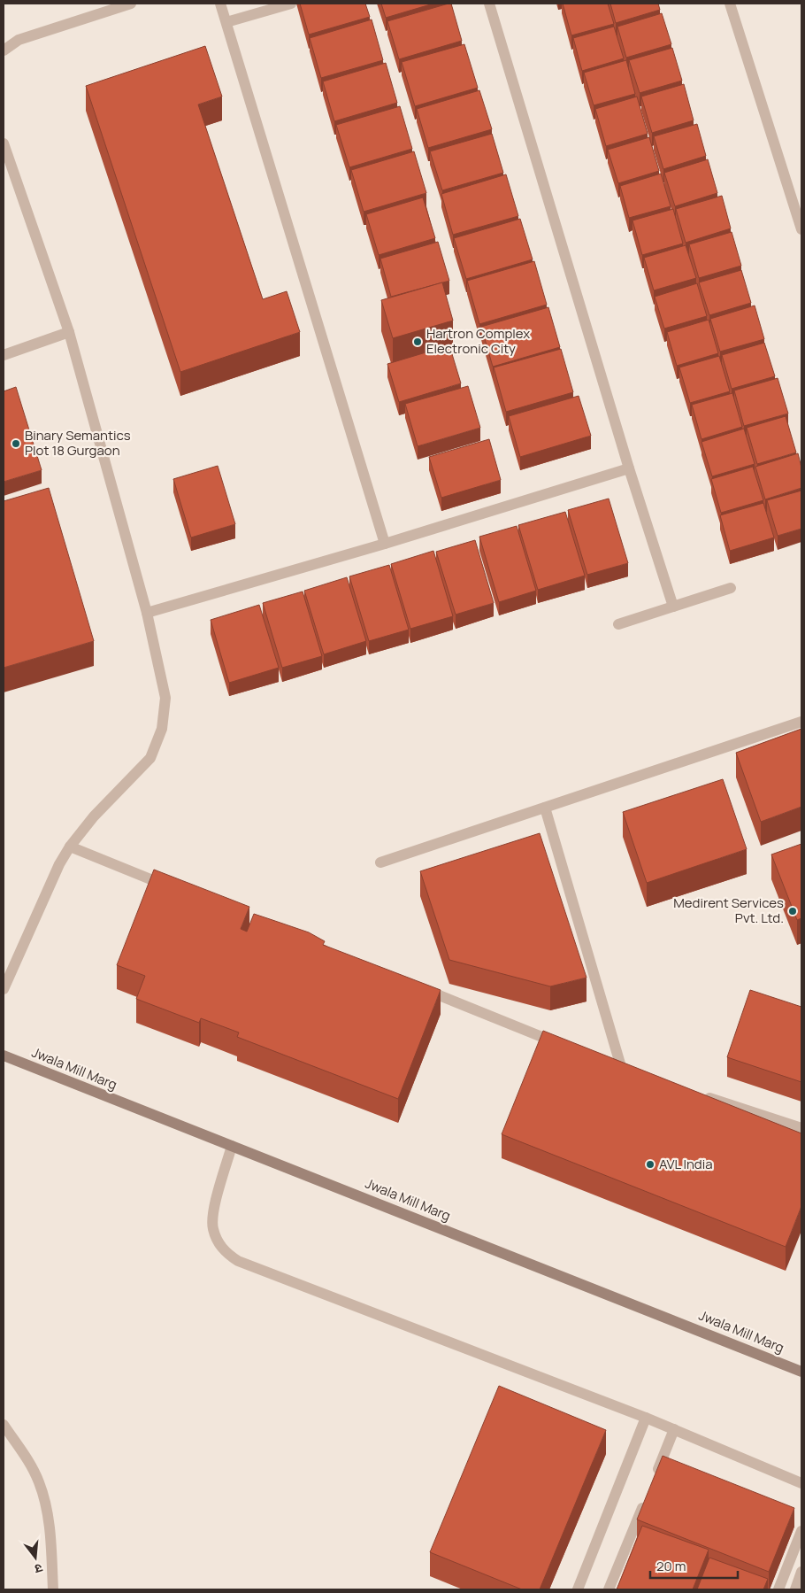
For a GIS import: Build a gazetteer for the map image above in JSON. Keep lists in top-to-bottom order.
{
  "streets": {
    "street": ["Jwala Mill Marg"]
  },
  "places": [
    "Hartron Complex Electronic City",
    "Binary Semantics Plot 18 Gurgaon",
    "Medirent Services Pvt. Ltd.",
    "AVL India"
  ],
  "scale_bar": "20 m",
  "north": "bottom"
}
